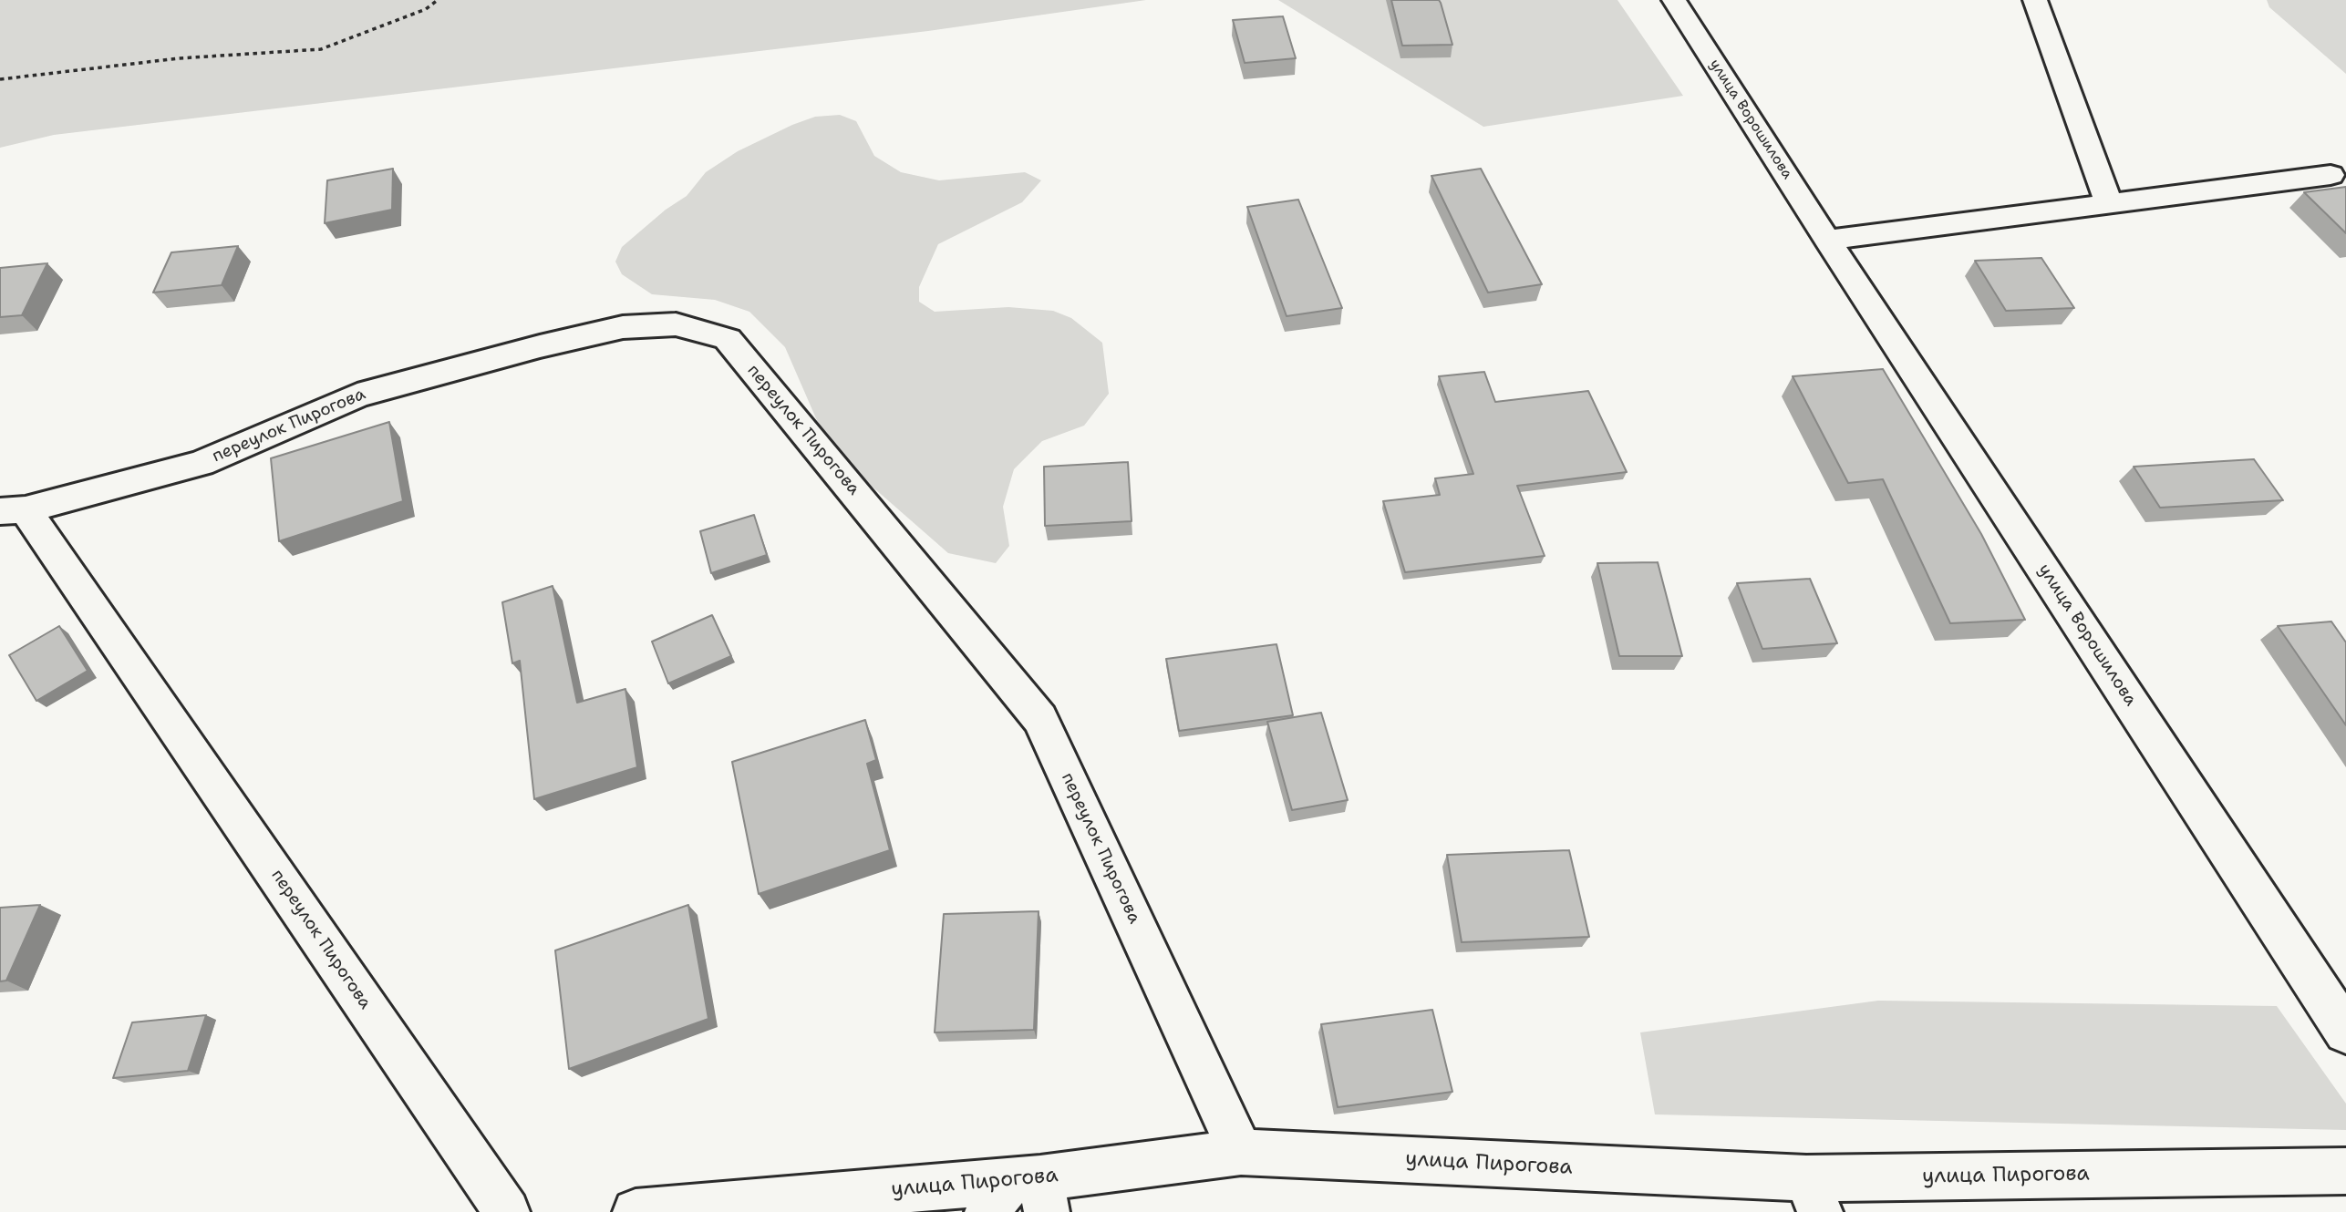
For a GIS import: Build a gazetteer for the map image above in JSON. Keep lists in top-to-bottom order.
{
  "streets": {
    "street": ["улица Ворошилова", "переулок Пирогова", "улица Пирогова"]
  },
  "crossings": [
    ["переулок Пирогова", "улица Пирогова"]
  ]
}
